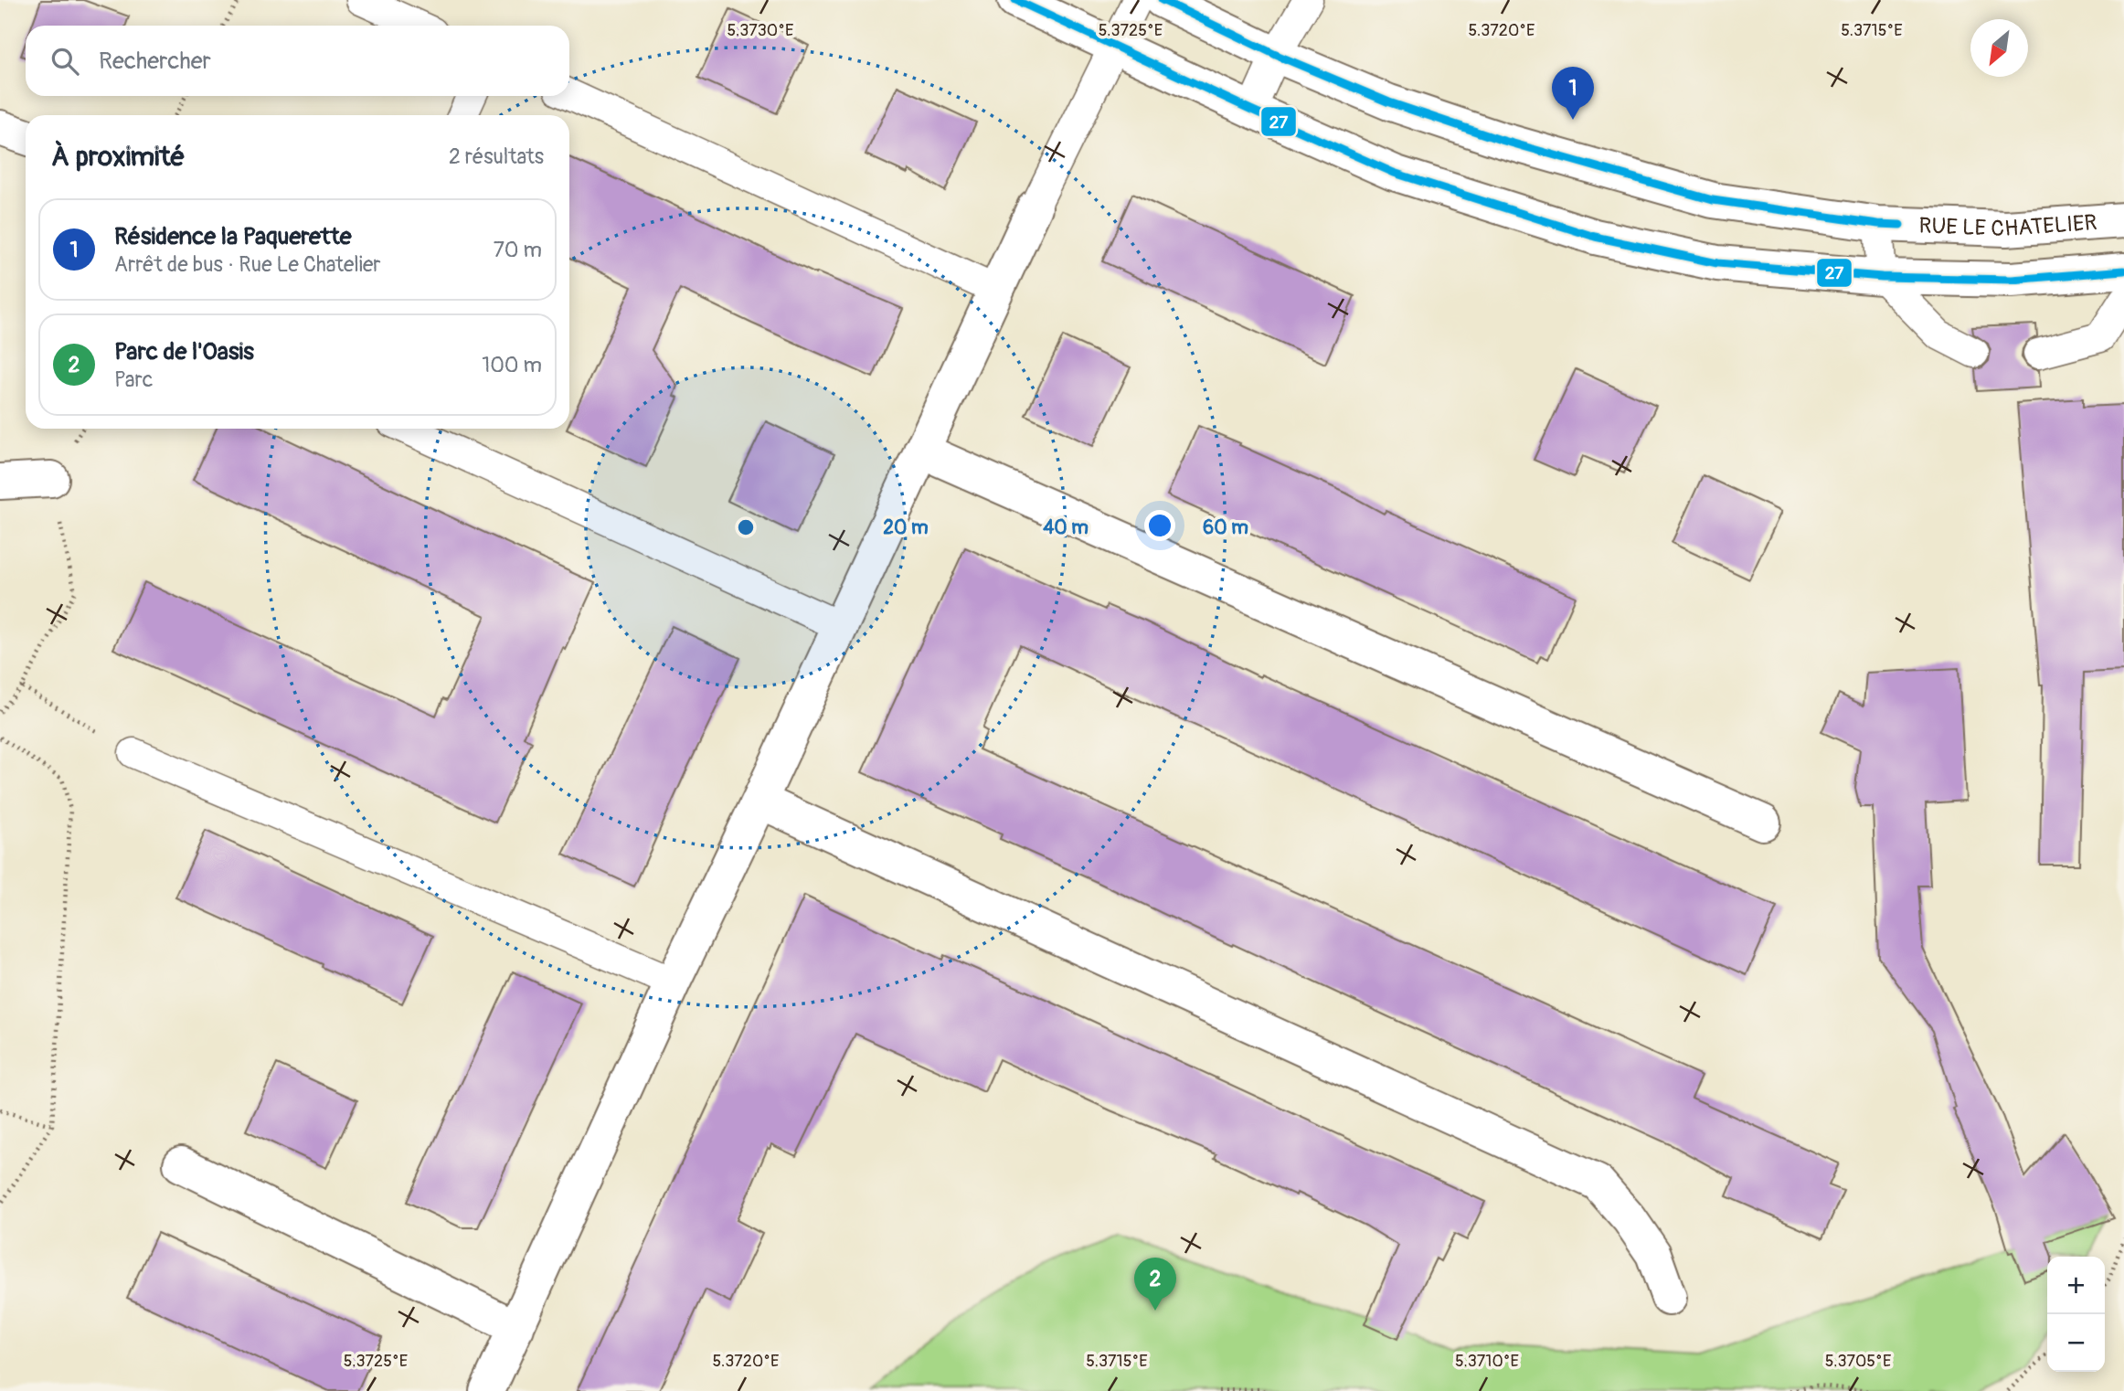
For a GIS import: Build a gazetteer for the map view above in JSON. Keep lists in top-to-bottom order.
{
  "streets": {
    "street": ["RUE LE CHATELIER"]
  },
  "lines": ["transit line 27"],
  "north": "bottom left",
  "page": {
    "search": "Rechercher",
    "pins": ["1", "2"],
    "heading": ["À proximité", "2 résultats"],
    "list": [
      {
        "mark": "1",
        "name": "Résidence la Paquerette",
        "note": "Arrêt de bus · Rue Le Chatelier",
        "value": "70 m"
      },
      {
        "mark": "2",
        "name": "Parc de l'Oasis",
        "note": "Parc",
        "value": "100 m"
      }
    ],
    "map_buttons": ["+", "−"]
  },
  "coordinates": [
    "5.3730°E",
    "5.3725°E",
    "5.3720°E",
    "5.3715°E",
    "5.3710°E",
    "5.3705°E"
  ],
  "rings": ["20 m", "40 m", "60 m"]
}
